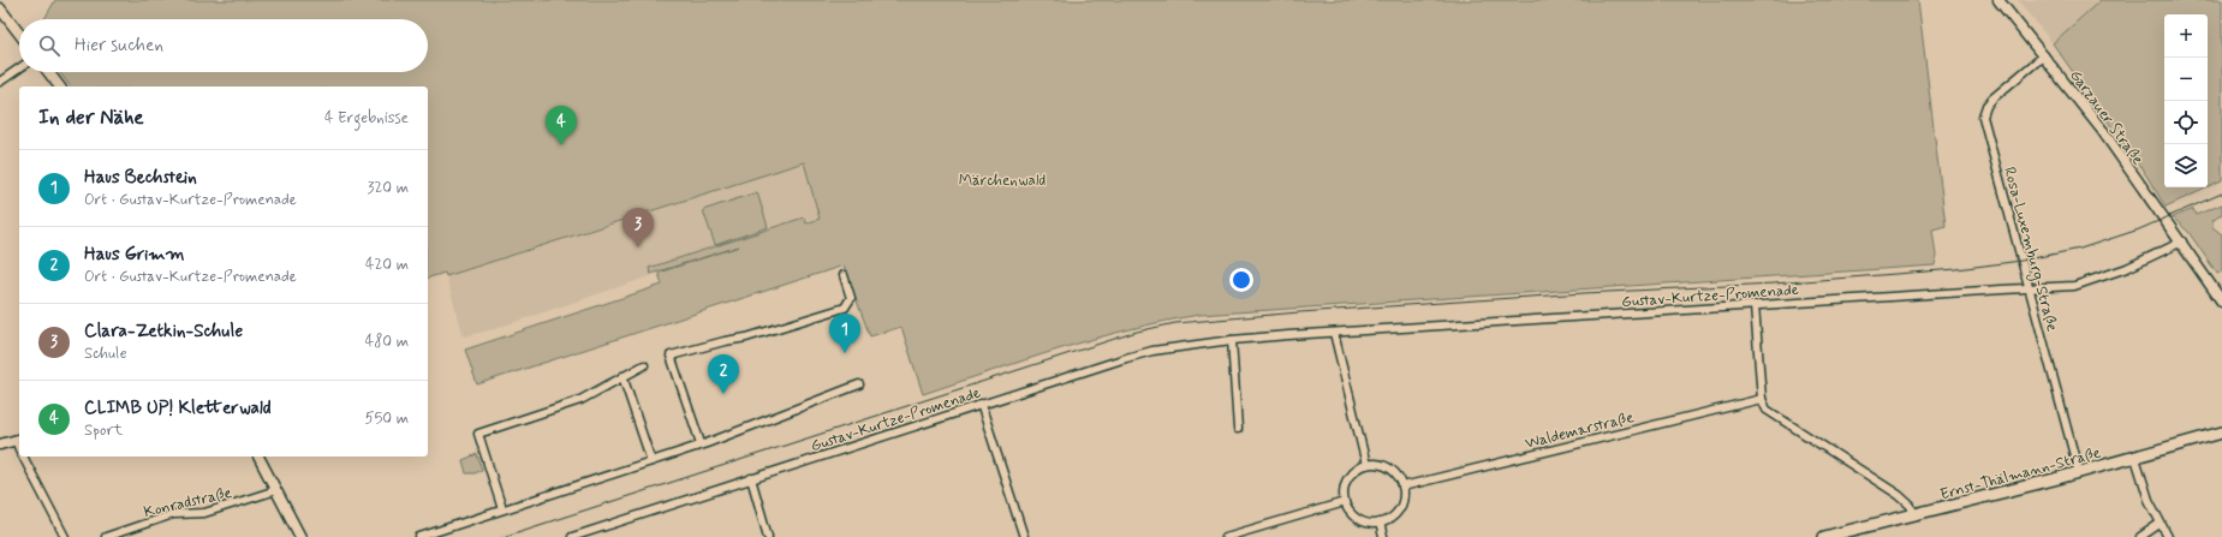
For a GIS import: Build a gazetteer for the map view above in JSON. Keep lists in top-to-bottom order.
{
  "streets": {
    "main road": ["Ernst-Thälmann-Straße"],
    "street": [
      "Garzauer Straße",
      "Rosa-Luxemburg-Straße",
      "Gustav-Kurtze-Promenade",
      "Waldemarstraße",
      "Konradstraße"
    ]
  },
  "crossings": [
    ["Garzauer Straße", "Rosa-Luxemburg-Straße"],
    ["Garzauer Straße", "Gustav-Kurtze-Promenade"],
    ["Rosa-Luxemburg-Straße", "Gustav-Kurtze-Promenade"],
    ["Rosa-Luxemburg-Straße", "Ernst-Thälmann-Straße"]
  ],
  "parks": ["Märchenwald"],
  "page": {
    "map_buttons": ["+", "−"],
    "search": "Hier suchen",
    "heading": ["In der Nähe", "4 Ergebnisse"],
    "pins": [
      "4",
      "3",
      "1",
      "2"
    ],
    "list": [
      {
        "mark": "1",
        "name": "Haus Bechstein",
        "note": "Ort · Gustav-Kurtze-Promenade",
        "value": "320 m"
      },
      {
        "mark": "2",
        "name": "Haus Grimm",
        "note": "Ort · Gustav-Kurtze-Promenade",
        "value": "420 m"
      },
      {
        "mark": "3",
        "name": "Clara-Zetkin-Schule",
        "note": "Schule",
        "value": "480 m"
      },
      {
        "mark": "4",
        "name": "CLIMB UP! Kletterwald",
        "note": "Sport",
        "value": "550 m"
      }
    ]
  }
}
